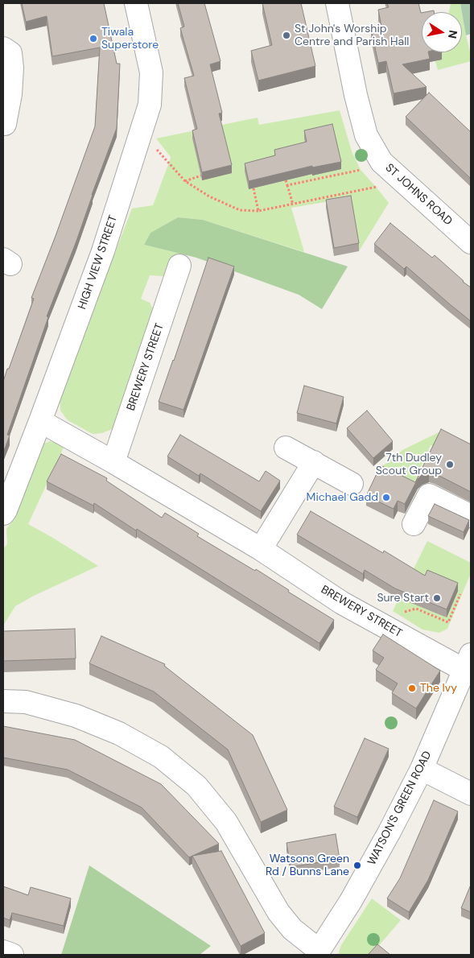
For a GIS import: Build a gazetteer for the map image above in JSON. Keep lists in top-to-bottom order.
{
  "streets": {
    "street": [
      "ST JOHNS ROAD",
      "HIGH VIEW STREET",
      "BREWERY STREET",
      "WATSON'S GREEN ROAD"
    ]
  },
  "crossings": [
    ["HIGH VIEW STREET", "BREWERY STREET"],
    ["BREWERY STREET", "WATSON'S GREEN ROAD"]
  ],
  "places": [
    "St John's Worship Centre and Parish Hall",
    "Tiwala Superstore",
    "7th Dudley Scout Group",
    "Michael Gadd",
    "Sure Start",
    "The Ivy",
    "Watsons Green Rd / Bunns Lane"
  ],
  "north": "right"
}
